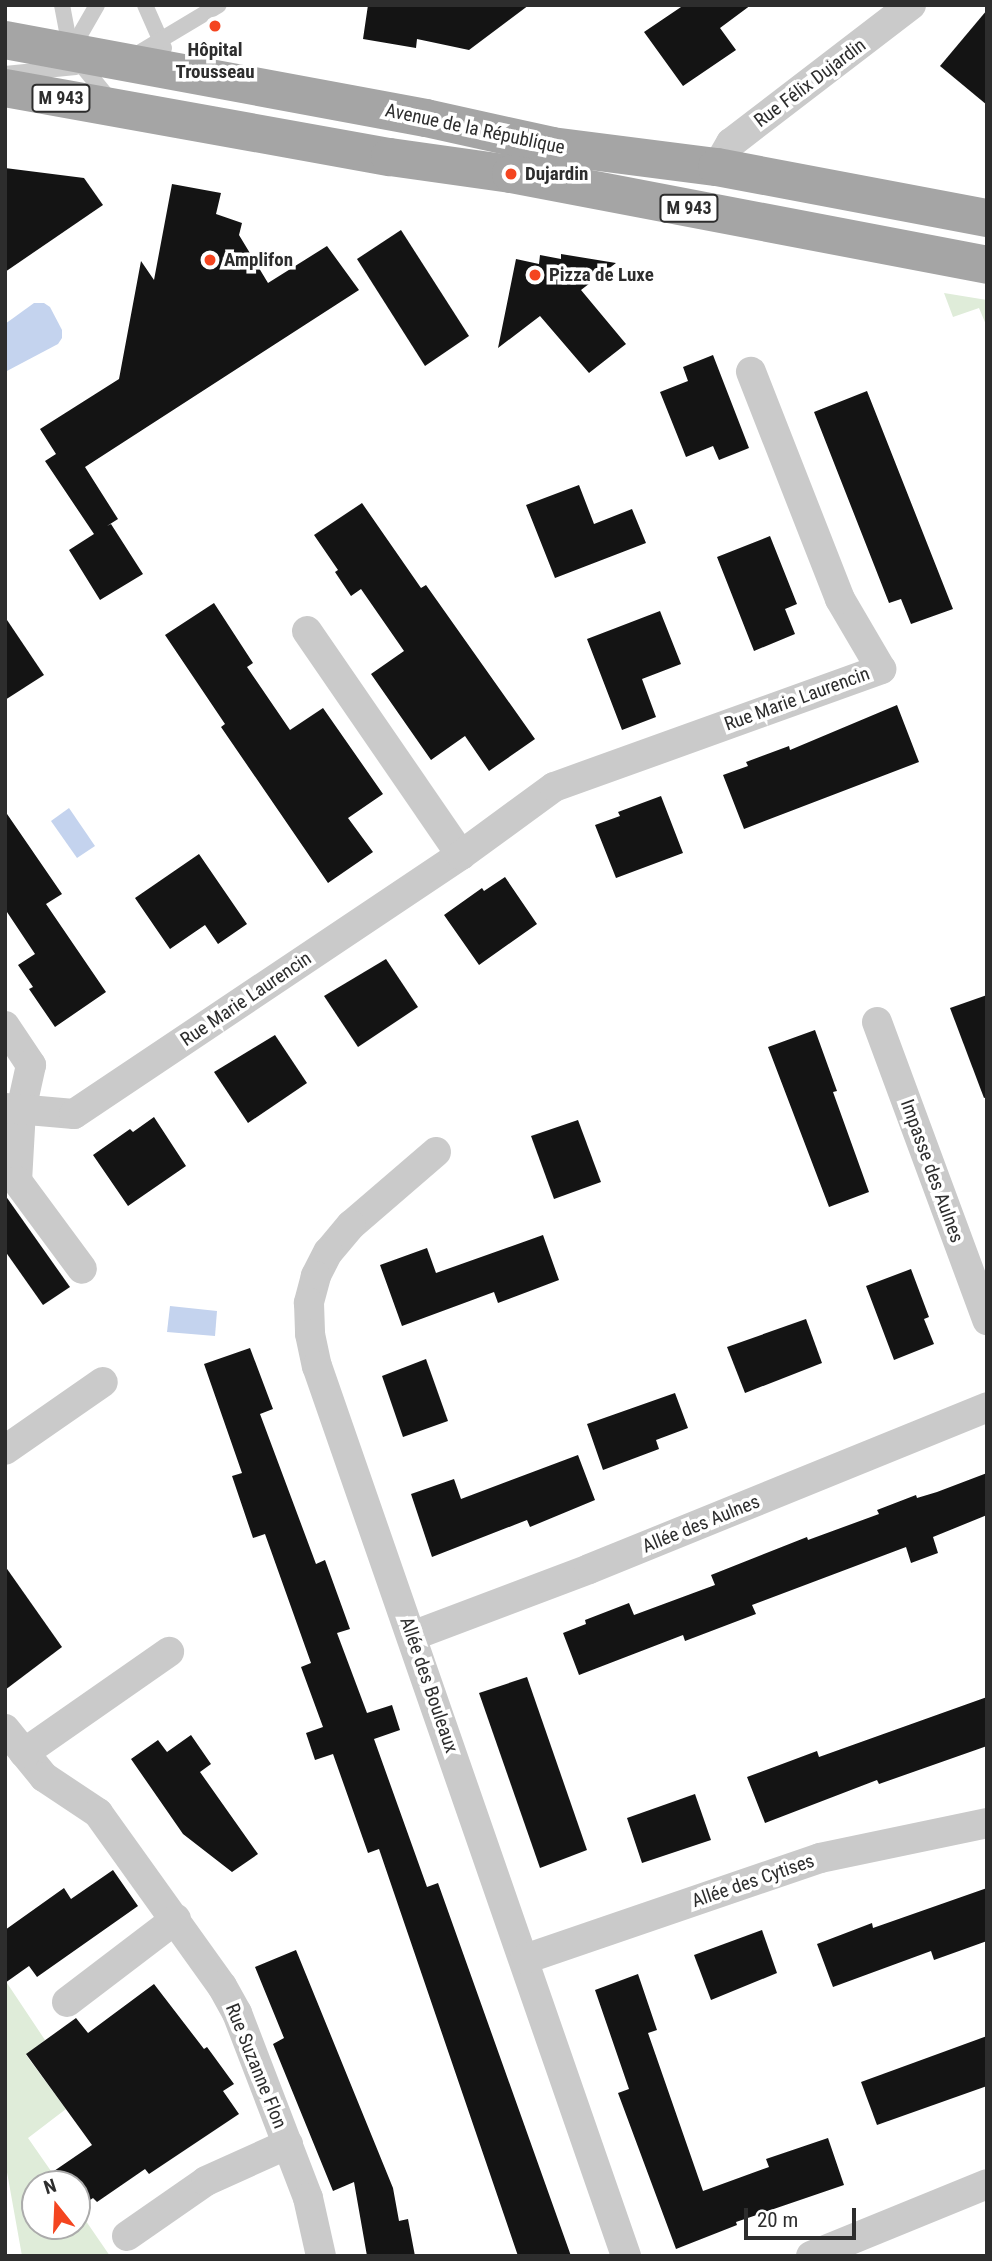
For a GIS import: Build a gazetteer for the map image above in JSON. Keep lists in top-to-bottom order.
{
  "streets": {
    "main road": ["M 943", "Avenue de la République"],
    "street": [
      "Rue Félix Dujardin",
      "Rue Marie Laurencin",
      "Impasse des Aulnes",
      "Allée des Aulnes",
      "Allée des Bouleaux",
      "Allée des Cytises",
      "Rue Suzanne Flon"
    ]
  },
  "crossings": [
    ["Rue Félix Dujardin", "Avenue de la République"],
    ["Allée des Aulnes", "Allée des Bouleaux"],
    ["Allée des Bouleaux", "Allée des Cytises"]
  ],
  "places": [
    "Hôpital Trousseau",
    "Dujardin",
    "Amplifon",
    "Pizza de Luxe"
  ],
  "scale_bar": "20 m",
  "north": "top"
}
